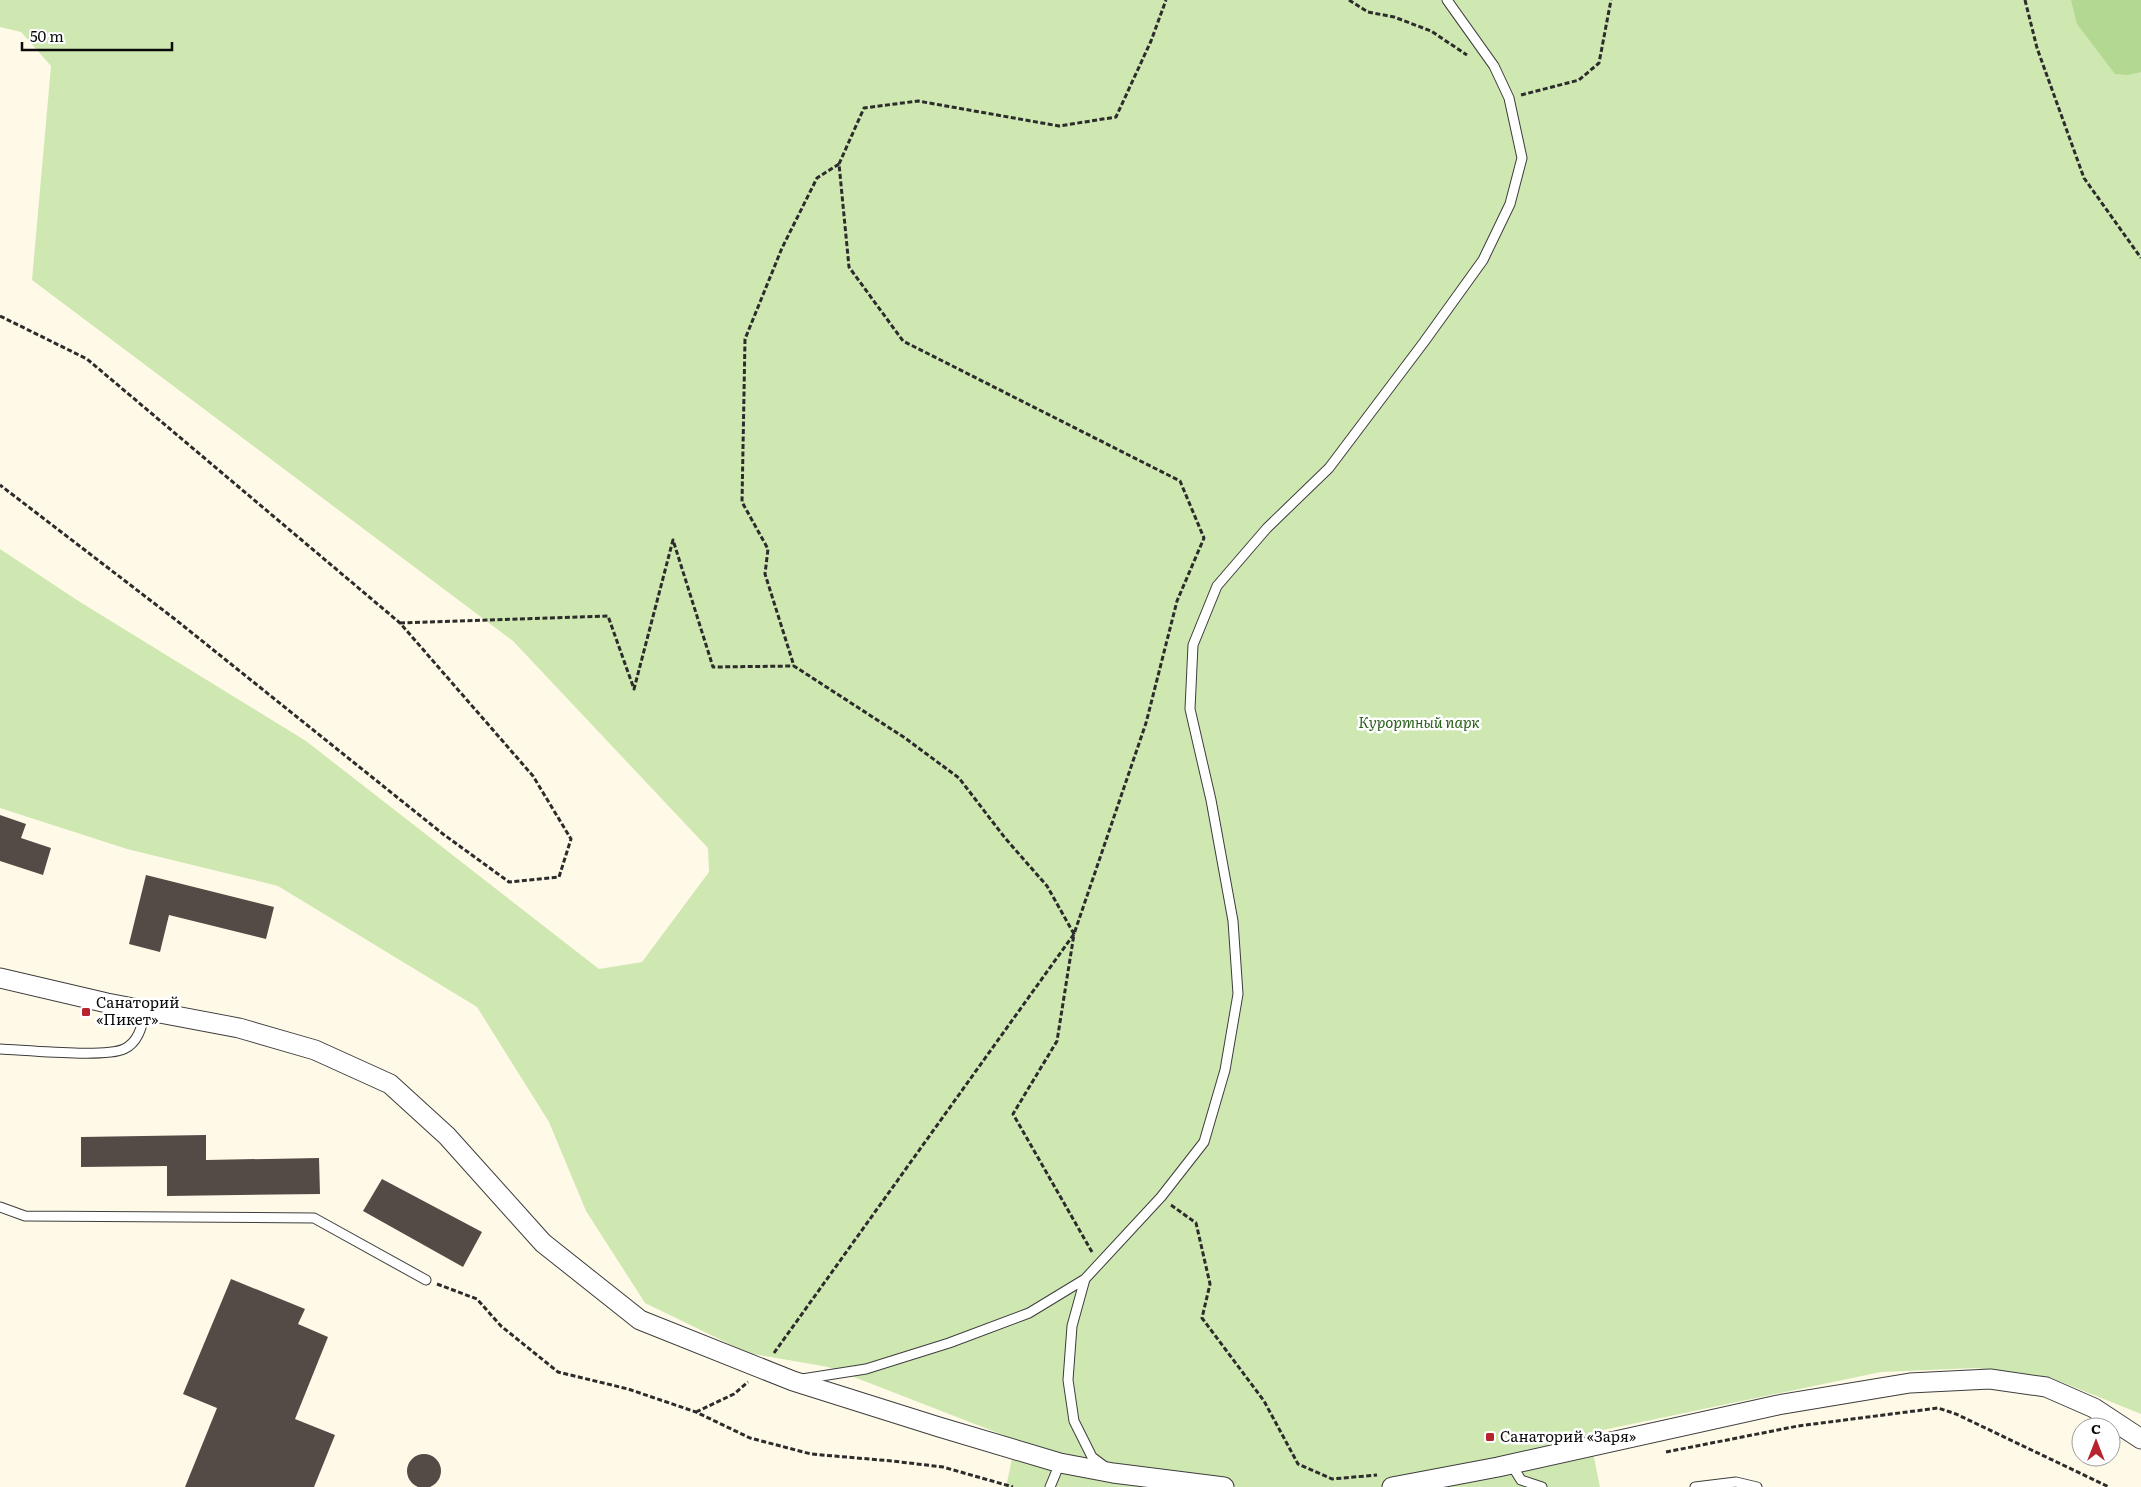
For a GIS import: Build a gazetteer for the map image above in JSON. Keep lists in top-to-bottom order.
{
  "parks": ["Курортный парк"],
  "places": {
    "transit": ["Санаторий «Пикет»", "Санаторий «Заря»"]
  },
  "scale_bar": "50 m",
  "north": "top"
}
